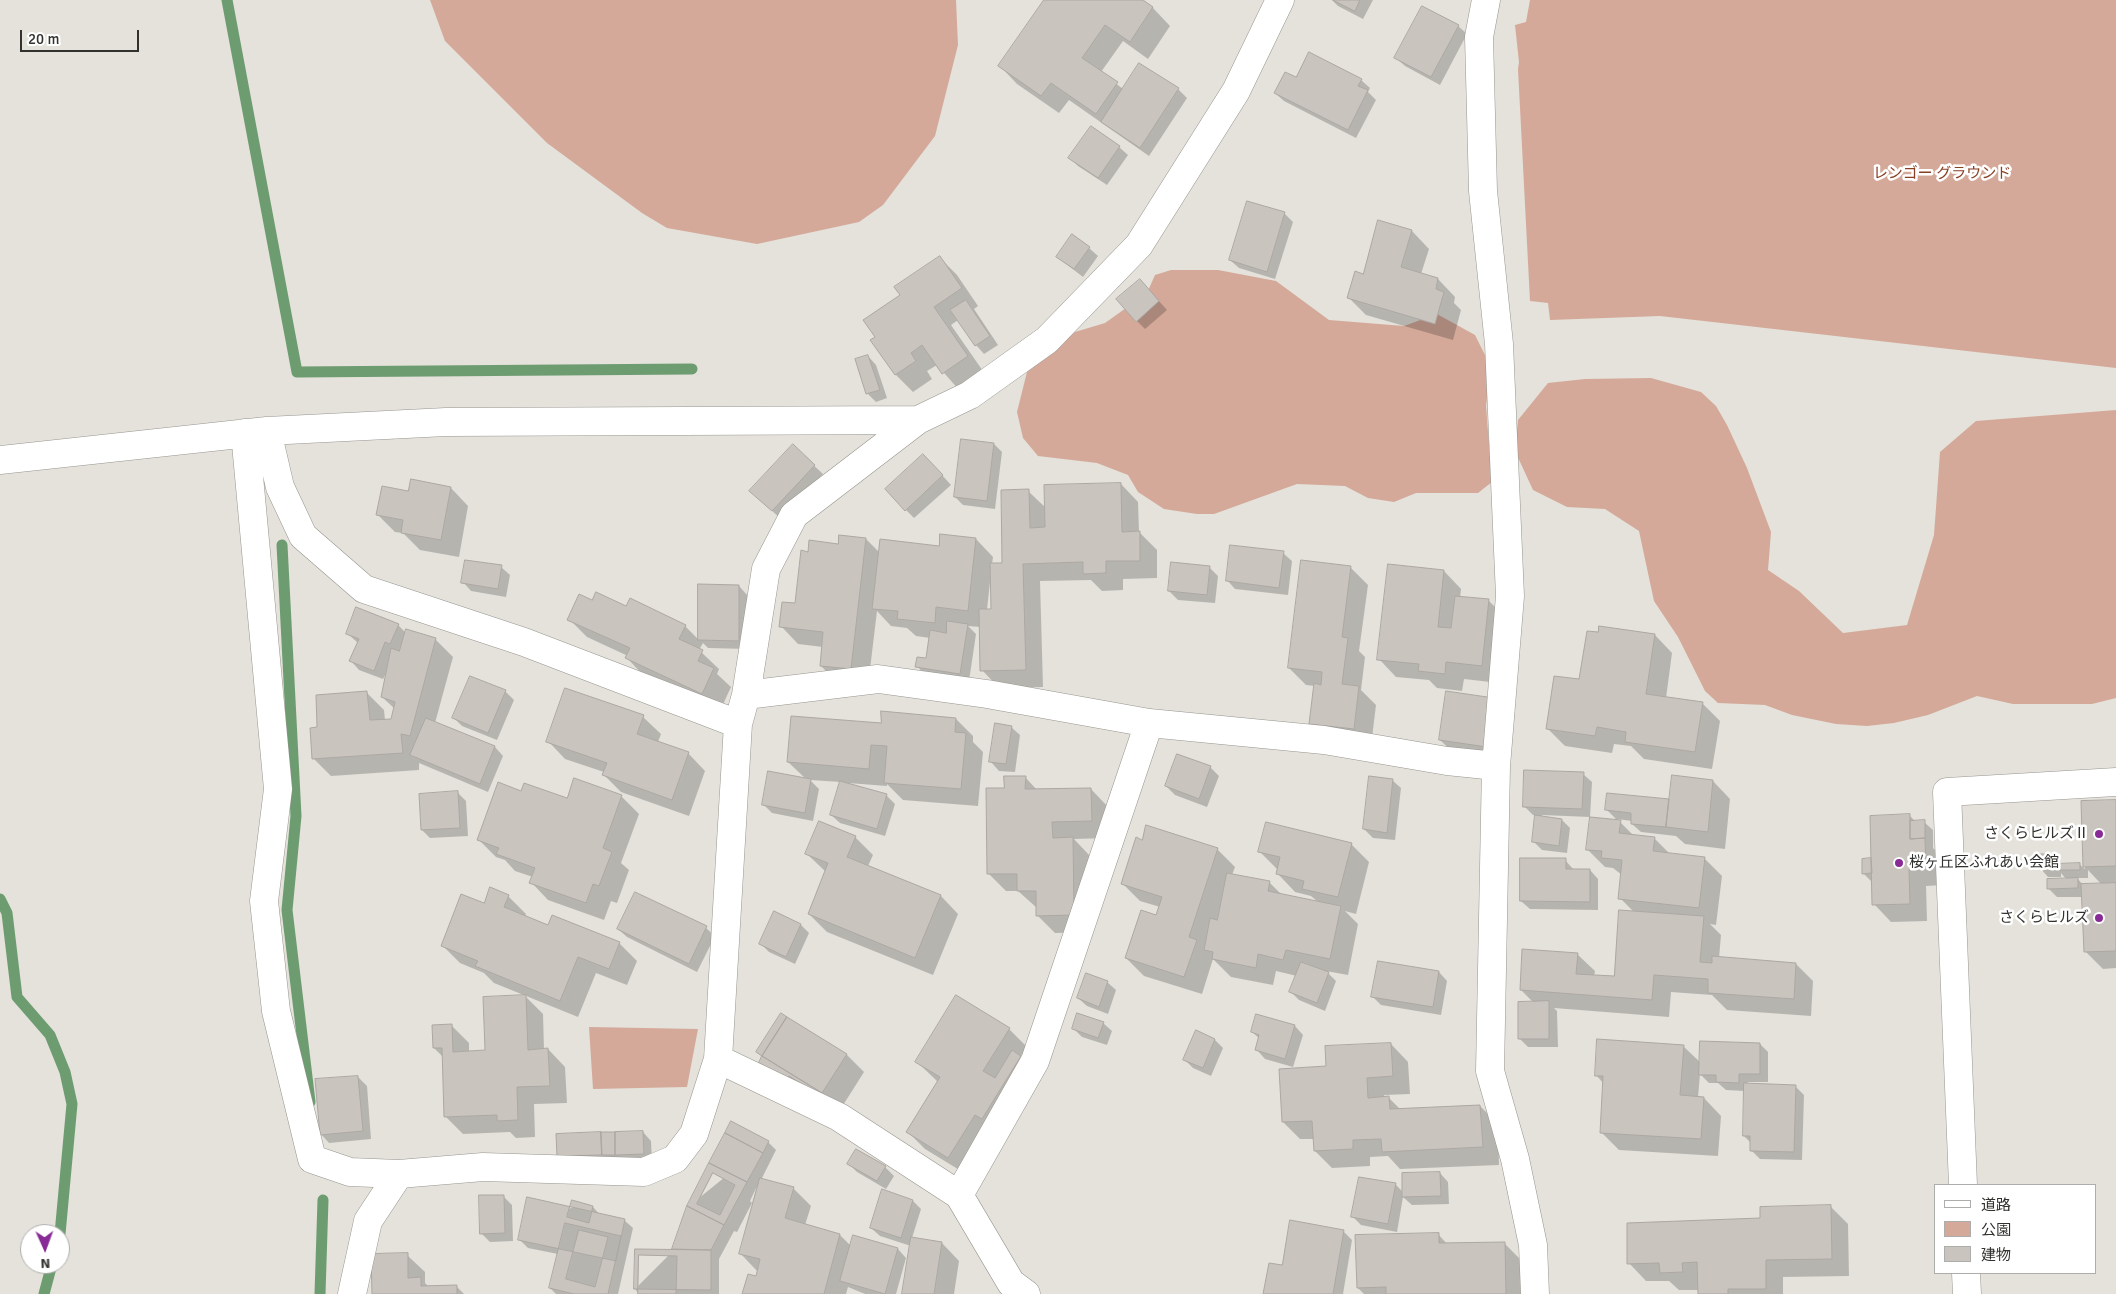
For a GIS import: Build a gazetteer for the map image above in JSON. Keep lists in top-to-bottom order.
{
  "parks": ["レンゴー グラウンド"],
  "places": ["さくらヒルズⅡ", "桜ヶ丘区ふれあい会館", "さくらヒルズ"],
  "legend": ["道路", "公園", "建物"],
  "scale_bar": "20 m",
  "north": "bottom"
}
